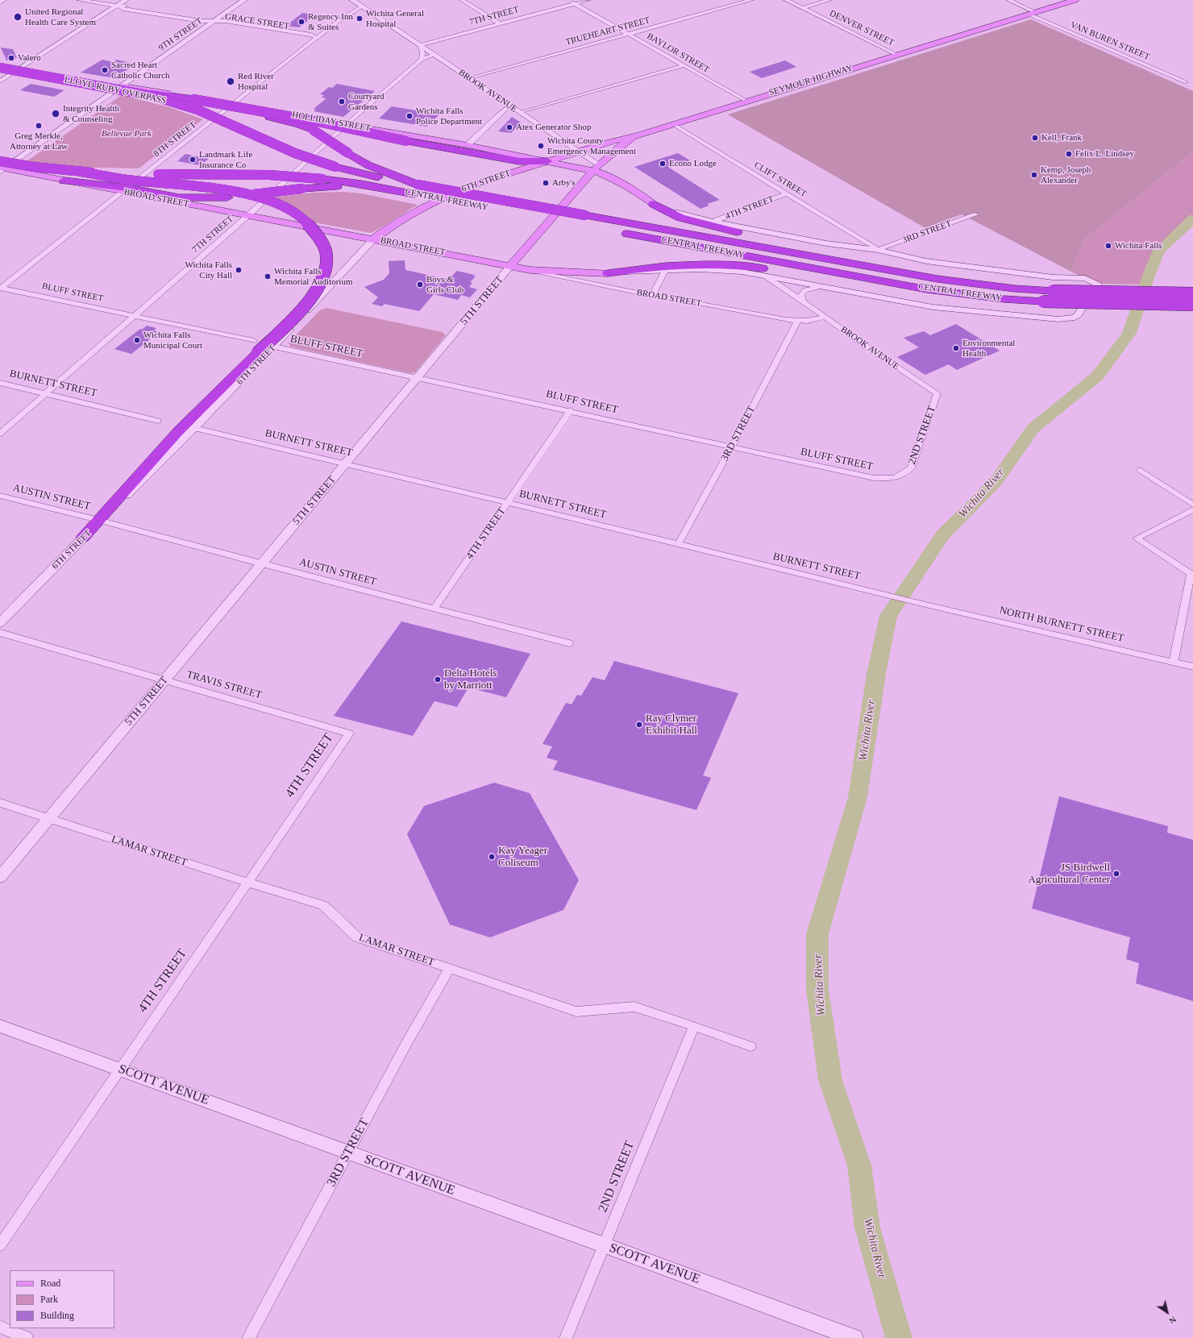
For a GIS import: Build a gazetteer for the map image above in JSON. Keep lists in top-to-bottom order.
{
  "streets": {
    "highway": ["LLOYD RUBY OVERPASS", "CENTRAL FREEWAY"],
    "main road": [
      "SEYMOUR HIGHWAY",
      "HOLLIDAY STREET",
      "6TH STREET",
      "BROAD STREET",
      "5TH STREET",
      "SCOTT AVENUE"
    ],
    "street": [
      "7TH STREET",
      "GRACE STREET",
      "DENVER STREET",
      "TRUEHEART STREET",
      "9TH STREET",
      "VAN BUREN STREET",
      "BAYLOR STREET",
      "BROOK AVENUE",
      "8TH STREET",
      "CLIFT STREET",
      "4TH STREET",
      "3RD STREET",
      "BLUFF STREET",
      "BURNETT STREET",
      "2ND STREET",
      "AUSTIN STREET",
      "NORTH BURNETT STREET",
      "TRAVIS STREET",
      "LAMAR STREET"
    ]
  },
  "crossings": [
    ["7TH STREET", "BAYLOR STREET"],
    ["7TH STREET", "BROOK AVENUE"],
    ["7TH STREET", "HOLLIDAY STREET"],
    ["7TH STREET", "BROAD STREET"],
    ["7TH STREET", "BLUFF STREET"],
    ["7TH STREET", "BURNETT STREET"],
    ["GRACE STREET", "9TH STREET"],
    ["GRACE STREET", "8TH STREET"],
    ["DENVER STREET", "SEYMOUR HIGHWAY"],
    ["TRUEHEART STREET", "BAYLOR STREET"],
    ["TRUEHEART STREET", "BROOK AVENUE"],
    ["9TH STREET", "LLOYD RUBY OVERPASS"],
    ["VAN BUREN STREET", "SEYMOUR HIGHWAY"],
    ["BAYLOR STREET", "SEYMOUR HIGHWAY"],
    ["SEYMOUR HIGHWAY", "BROOK AVENUE"],
    ["SEYMOUR HIGHWAY", "HOLLIDAY STREET"],
    ["SEYMOUR HIGHWAY", "CLIFT STREET"],
    ["SEYMOUR HIGHWAY", "6TH STREET"],
    ["SEYMOUR HIGHWAY", "5TH STREET"],
    ["LLOYD RUBY OVERPASS", "CENTRAL FREEWAY"],
    ["BROOK AVENUE", "HOLLIDAY STREET"],
    ["BROOK AVENUE", "8TH STREET"],
    ["BROOK AVENUE", "BROAD STREET"],
    ["BROOK AVENUE", "CENTRAL FREEWAY"],
    ["BROOK AVENUE", "5TH STREET"],
    ["BROOK AVENUE", "2ND STREET"],
    ["HOLLIDAY STREET", "8TH STREET"],
    ["HOLLIDAY STREET", "6TH STREET"],
    ["HOLLIDAY STREET", "CENTRAL FREEWAY"],
    ["HOLLIDAY STREET", "5TH STREET"],
    ["8TH STREET", "BROAD STREET"],
    ["8TH STREET", "BLUFF STREET"],
    ["CLIFT STREET", "CENTRAL FREEWAY"],
    ["CLIFT STREET", "4TH STREET"],
    ["CLIFT STREET", "3RD STREET"],
    ["6TH STREET", "BROAD STREET"],
    ["6TH STREET", "BLUFF STREET"],
    ["6TH STREET", "BURNETT STREET"],
    ["6TH STREET", "AUSTIN STREET"],
    ["BROAD STREET", "3RD STREET"],
    ["BROAD STREET", "5TH STREET"],
    ["CENTRAL FREEWAY", "4TH STREET"],
    ["CENTRAL FREEWAY", "3RD STREET"],
    ["4TH STREET", "BLUFF STREET"],
    ["4TH STREET", "BURNETT STREET"],
    ["4TH STREET", "AUSTIN STREET"],
    ["4TH STREET", "TRAVIS STREET"],
    ["4TH STREET", "LAMAR STREET"],
    ["4TH STREET", "SCOTT AVENUE"],
    ["3RD STREET", "BLUFF STREET"],
    ["3RD STREET", "BURNETT STREET"],
    ["3RD STREET", "LAMAR STREET"],
    ["3RD STREET", "SCOTT AVENUE"],
    ["BLUFF STREET", "5TH STREET"],
    ["BLUFF STREET", "2ND STREET"],
    ["5TH STREET", "BURNETT STREET"],
    ["5TH STREET", "AUSTIN STREET"],
    ["5TH STREET", "TRAVIS STREET"],
    ["5TH STREET", "LAMAR STREET"],
    ["BURNETT STREET", "NORTH BURNETT STREET"],
    ["2ND STREET", "LAMAR STREET"],
    ["2ND STREET", "SCOTT AVENUE"]
  ],
  "water": ["Wichita River"],
  "parks": ["Bellevue Park"],
  "places": [
    "United Regional Health Care System",
    "Wichita General Hospital",
    "Regency Inn & Suites",
    "Valero",
    "Sacred Heart Catholic Church",
    "Red River Hospital",
    "Courtyard Gardens",
    "Integrity Health & Counseling",
    "Wichita Falls Police Department",
    "Greg Merkle, Attorney at Law",
    "Atex Generator Shop",
    "Kell, Frank",
    "Wichita County Emergency Management",
    "Felix L. Lindsey",
    "Landmark Life Insurance Co",
    "Econo Lodge",
    "Kemp, Joseph Alexander",
    "Arby's",
    "Wichita Falls",
    "Wichita Falls City Hall",
    "Wichita Falls Memorial Auditorium",
    "Boys & Girls Club",
    "Wichita Falls Municipal Court",
    "Environmental Health",
    "Delta Hotels by Marriott",
    "Ray Clymer Exhibit Hall",
    "Kay Yeager Coliseum",
    "JS Birdwell Agricultural Center"
  ],
  "legend": ["Road", "Park", "Building"],
  "north": "bottom right"
}
